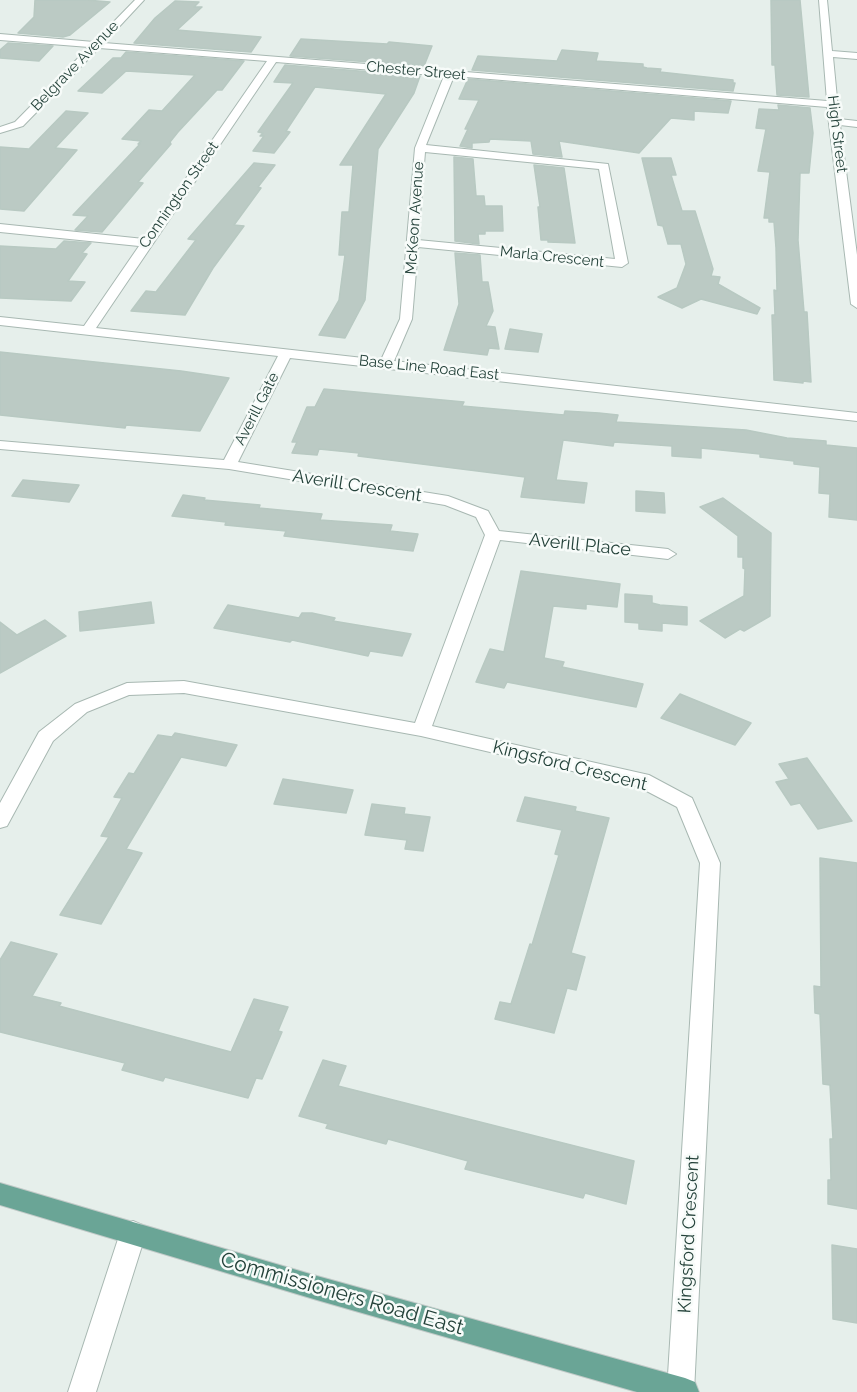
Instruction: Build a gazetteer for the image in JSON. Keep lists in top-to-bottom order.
{
  "streets": {
    "main road": ["Commissioners Road East"],
    "street": [
      "Belgrave Avenue",
      "Chester Street",
      "High Street",
      "Connington Street",
      "McKeon Avenue",
      "Marla Crescent",
      "Base Line Road East",
      "Averill Gate",
      "Averill Crescent",
      "Averill Place",
      "Kingsford Crescent"
    ]
  },
  "crossings": [
    ["Belgrave Avenue", "Chester Street"],
    ["Chester Street", "High Street"],
    ["Chester Street", "Connington Street"],
    ["Chester Street", "McKeon Avenue"],
    ["Connington Street", "Base Line Road East"],
    ["McKeon Avenue", "Marla Crescent"],
    ["McKeon Avenue", "Base Line Road East"],
    ["Base Line Road East", "Averill Gate"],
    ["Averill Gate", "Averill Crescent"],
    ["Averill Crescent", "Averill Place"],
    ["Kingsford Crescent", "Commissioners Road East"]
  ]
}
